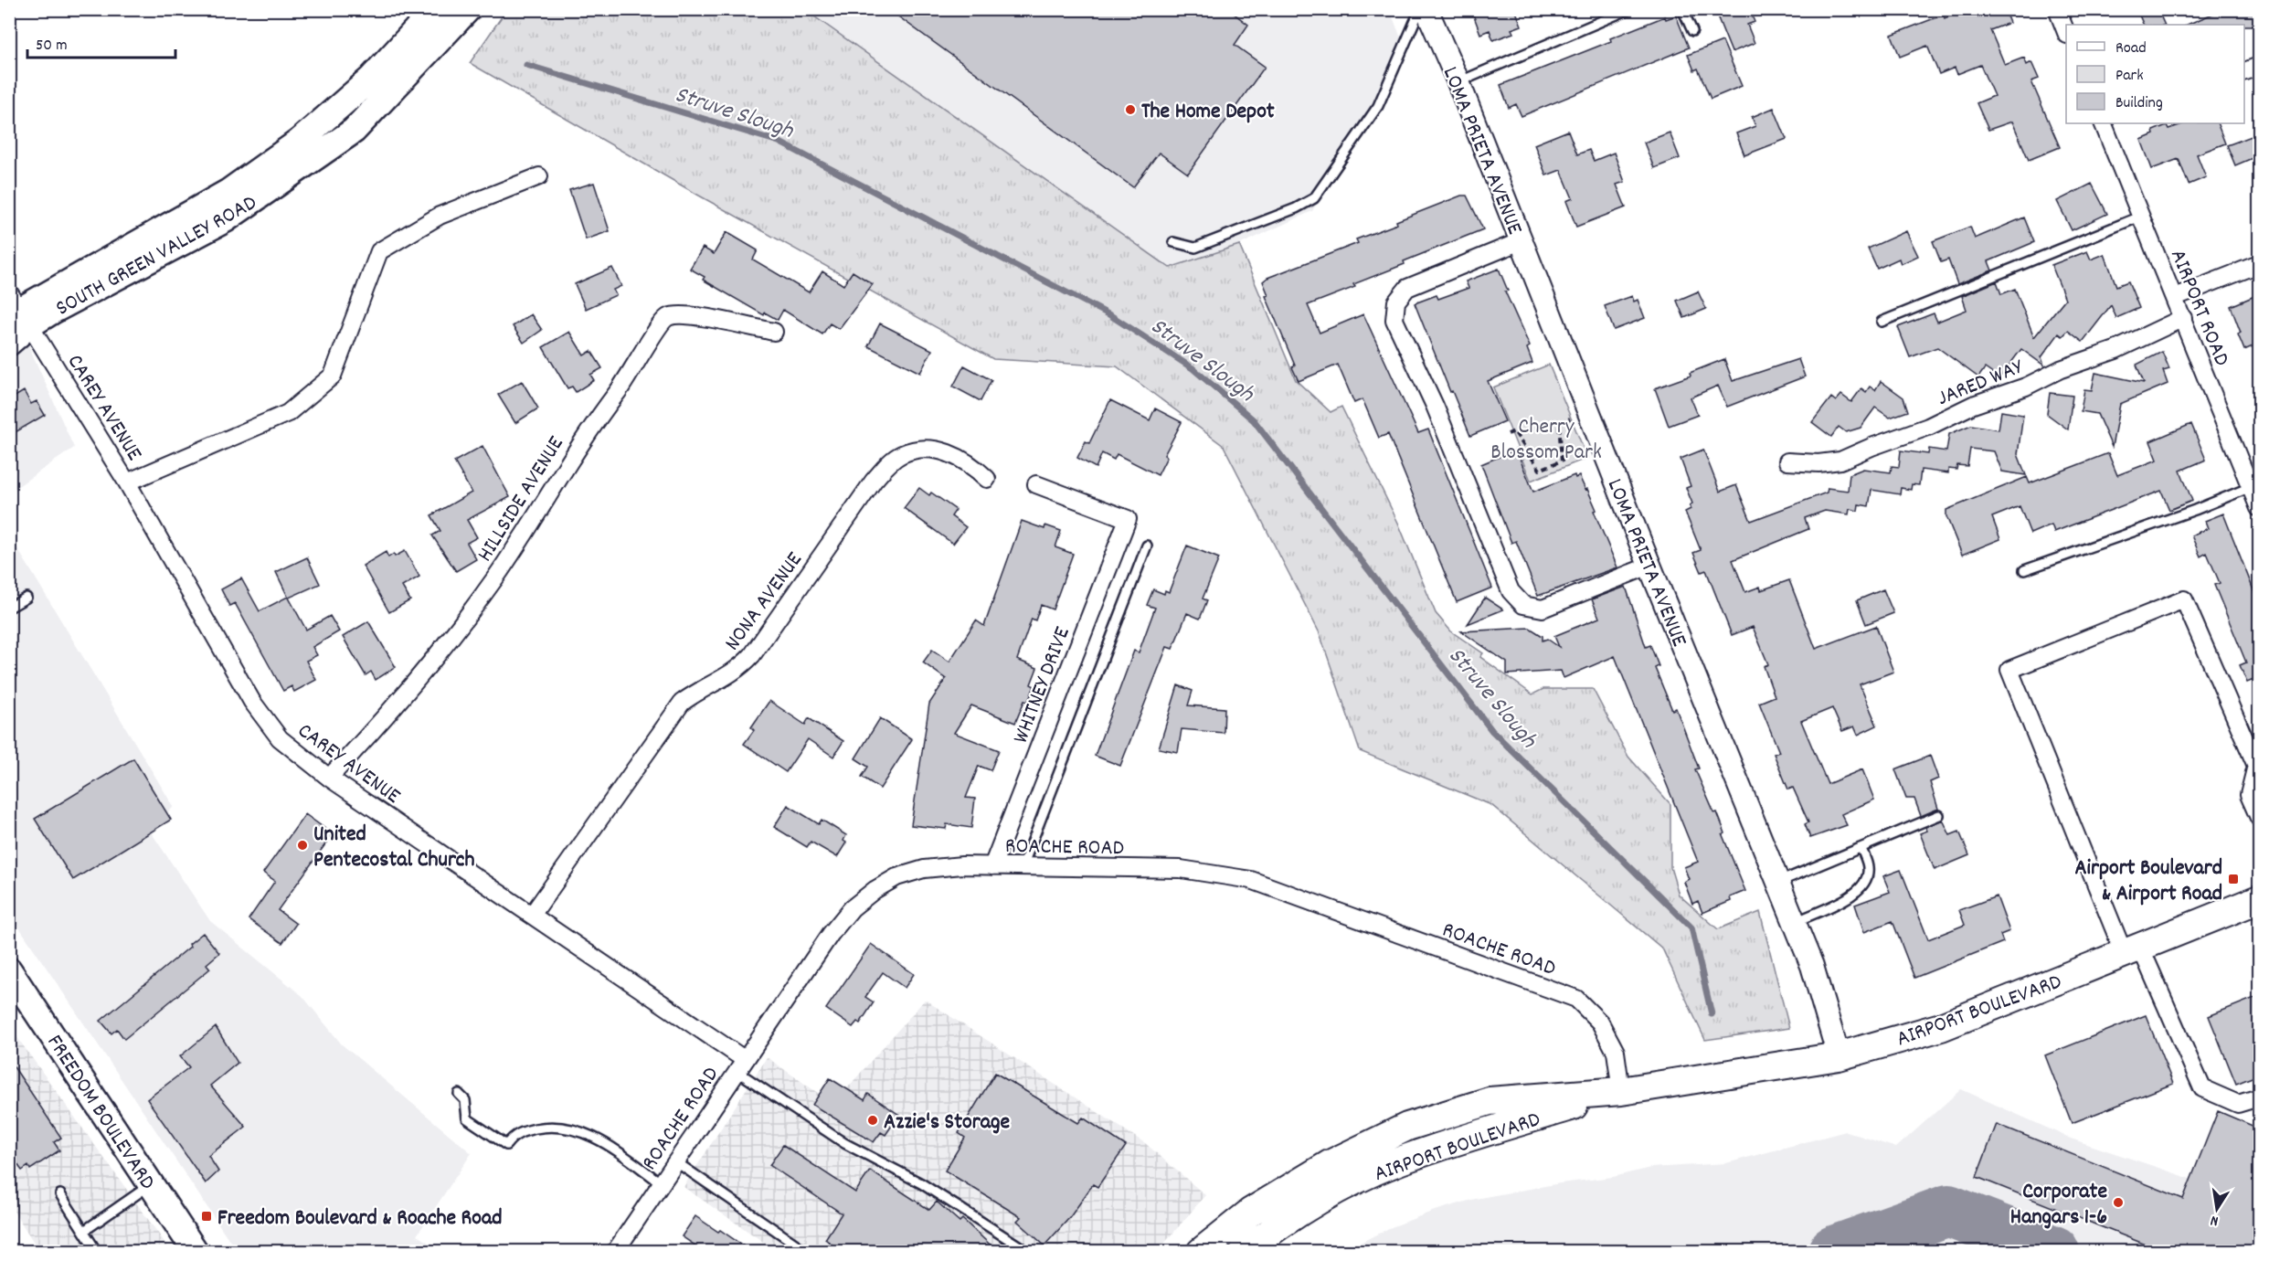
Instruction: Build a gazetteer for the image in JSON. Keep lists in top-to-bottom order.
{
  "streets": {
    "main road": ["SOUTH GREEN VALLEY ROAD", "AIRPORT BOULEVARD", "FREEDOM BOULEVARD"],
    "street": [
      "LOMA PRIETA AVENUE",
      "AIRPORT ROAD",
      "JARED WAY",
      "CAREY AVENUE",
      "HILLSIDE AVENUE",
      "NONA AVENUE",
      "WHITNEY DRIVE",
      "ROACHE ROAD"
    ]
  },
  "crossings": [
    ["LOMA PRIETA AVENUE", "AIRPORT BOULEVARD"],
    ["SOUTH GREEN VALLEY ROAD", "CAREY AVENUE"],
    ["AIRPORT ROAD", "JARED WAY"],
    ["CAREY AVENUE", "HILLSIDE AVENUE"],
    ["CAREY AVENUE", "NONA AVENUE"],
    ["CAREY AVENUE", "ROACHE ROAD"],
    ["WHITNEY DRIVE", "ROACHE ROAD"],
    ["ROACHE ROAD", "AIRPORT BOULEVARD"]
  ],
  "water": ["Struve Slough"],
  "parks": ["Cherry Blossom Park"],
  "places": {
    "other": [
      "The Home Depot",
      "United Pentecostal Church",
      "Azzie's Storage",
      "Corporate Hangars 1-6"
    ],
    "transit": ["Airport Boulevard & Airport Road", "Freedom Boulevard & Roache Road"]
  },
  "legend": ["Road", "Park", "Building"],
  "scale_bar": "50 m",
  "north": "bottom"
}
